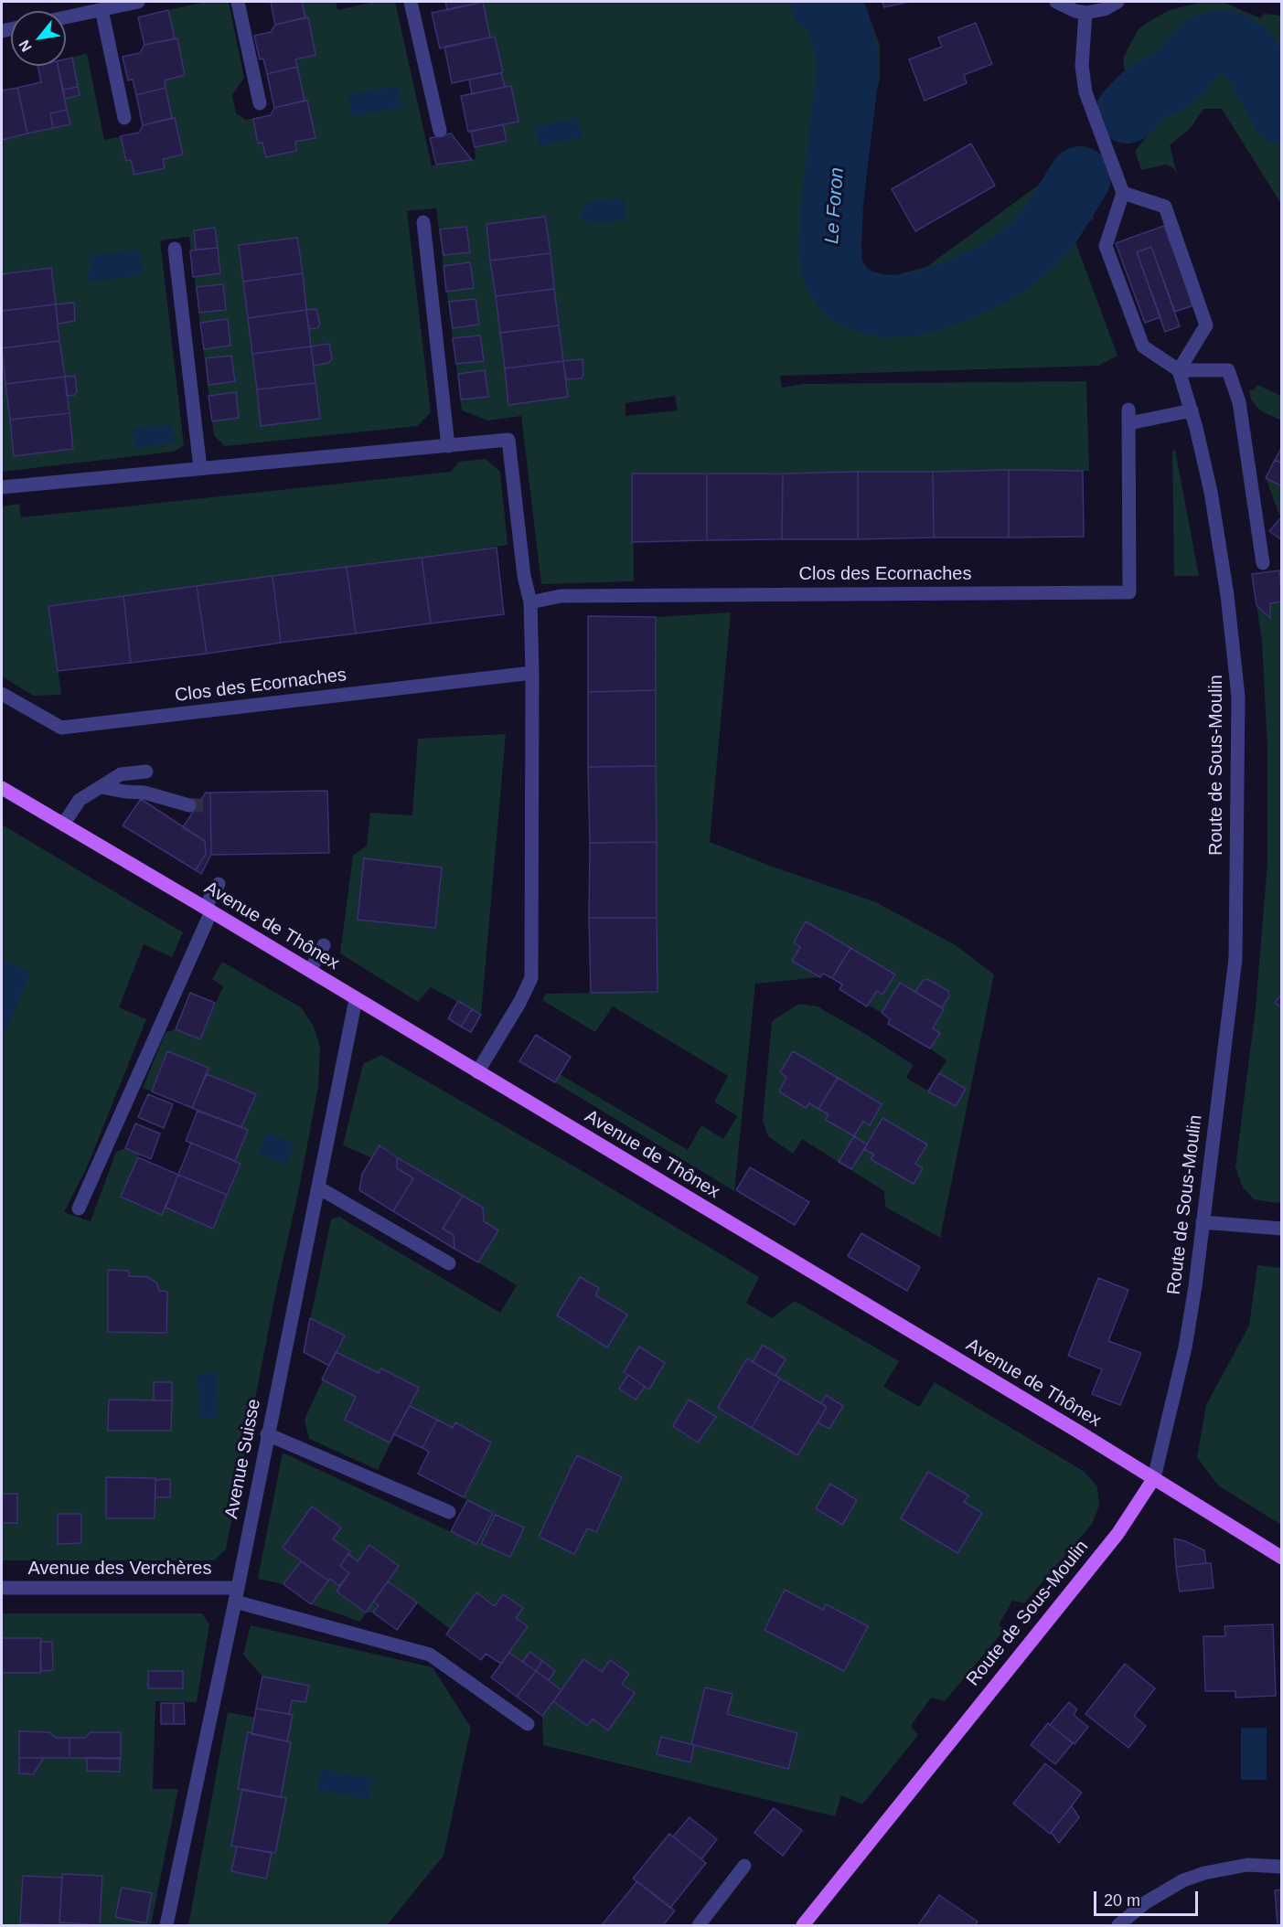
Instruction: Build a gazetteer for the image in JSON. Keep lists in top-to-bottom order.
{
  "streets": {
    "main road": ["Route de Sous-Moulin", "Avenue de Thônex"],
    "street": ["Clos des Ecornaches", "Avenue Suisse", "Avenue des Verchères"]
  },
  "crossings": [
    ["Clos des Ecornaches", "Route de Sous-Moulin"],
    ["Route de Sous-Moulin", "Avenue de Thônex"],
    ["Avenue de Thônex", "Avenue Suisse"],
    ["Avenue Suisse", "Avenue des Verchères"]
  ],
  "water": ["Le Foron"],
  "scale_bar": "20 m",
  "north": "bottom left"
}
